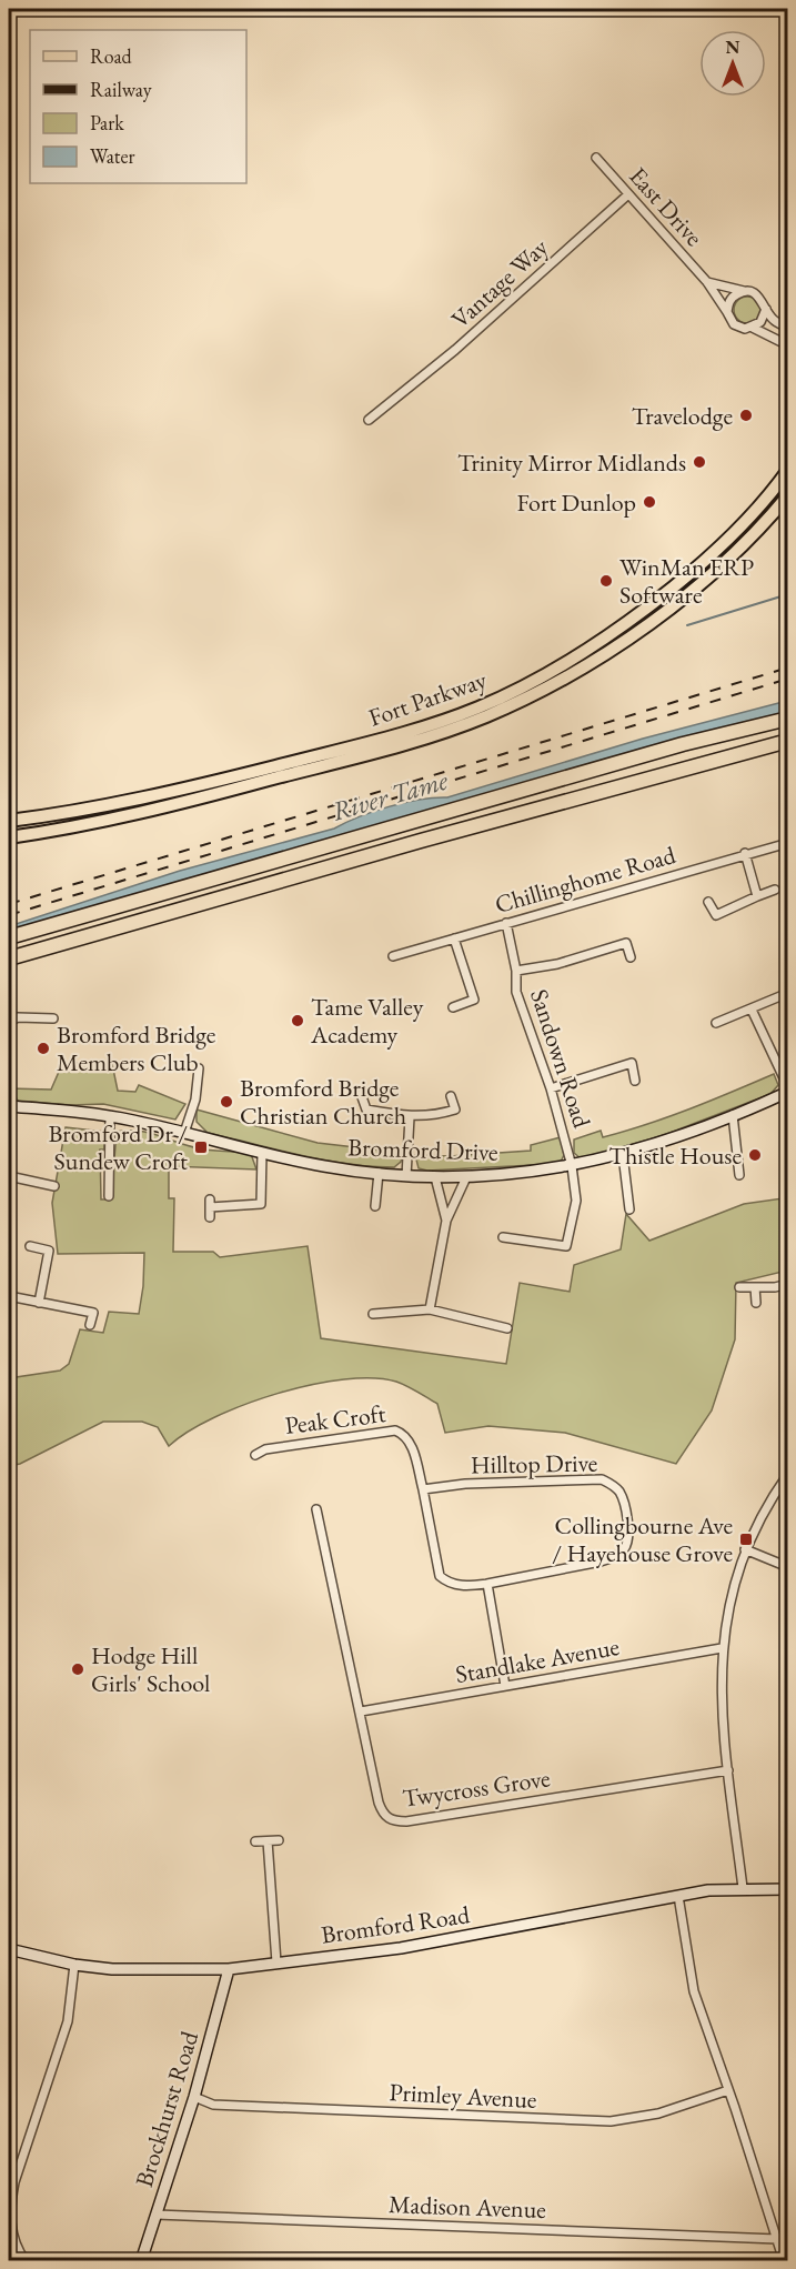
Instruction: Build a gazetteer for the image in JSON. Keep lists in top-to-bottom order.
{
  "streets": {
    "main road": ["Fort Parkway"],
    "street": [
      "East Drive",
      "Vantage Way",
      "Chillinghome Road",
      "Sandown Road",
      "Bromford Drive",
      "Peak Croft",
      "Hilltop Drive",
      "Standlake Avenue",
      "Twycross Grove",
      "Bromford Road",
      "Primley Avenue",
      "Brockhurst Road",
      "Madison Avenue"
    ]
  },
  "crossings": [
    ["East Drive", "Vantage Way"],
    ["Chillinghome Road", "Sandown Road"],
    ["Sandown Road", "Bromford Drive"],
    ["Peak Croft", "Hilltop Drive"],
    ["Standlake Avenue", "Twycross Grove"],
    ["Bromford Road", "Brockhurst Road"],
    ["Primley Avenue", "Brockhurst Road"],
    ["Brockhurst Road", "Madison Avenue"]
  ],
  "water": ["River Tame"],
  "places": {
    "other": [
      "Travelodge",
      "Trinity Mirror Midlands",
      "Fort Dunlop",
      "WinMan ERP Software",
      "Tame Valley Academy",
      "Bromford Bridge Members Club",
      "Bromford Bridge Christian Church",
      "Thistle House",
      "Hodge Hill Girls' School"
    ],
    "transit": ["Bromford Dr / Sundew Croft", "Collingbourne Ave / Hayehouse Grove"]
  },
  "legend": [
    "Road",
    "Railway",
    "Park",
    "Water"
  ],
  "north": "top"
}
